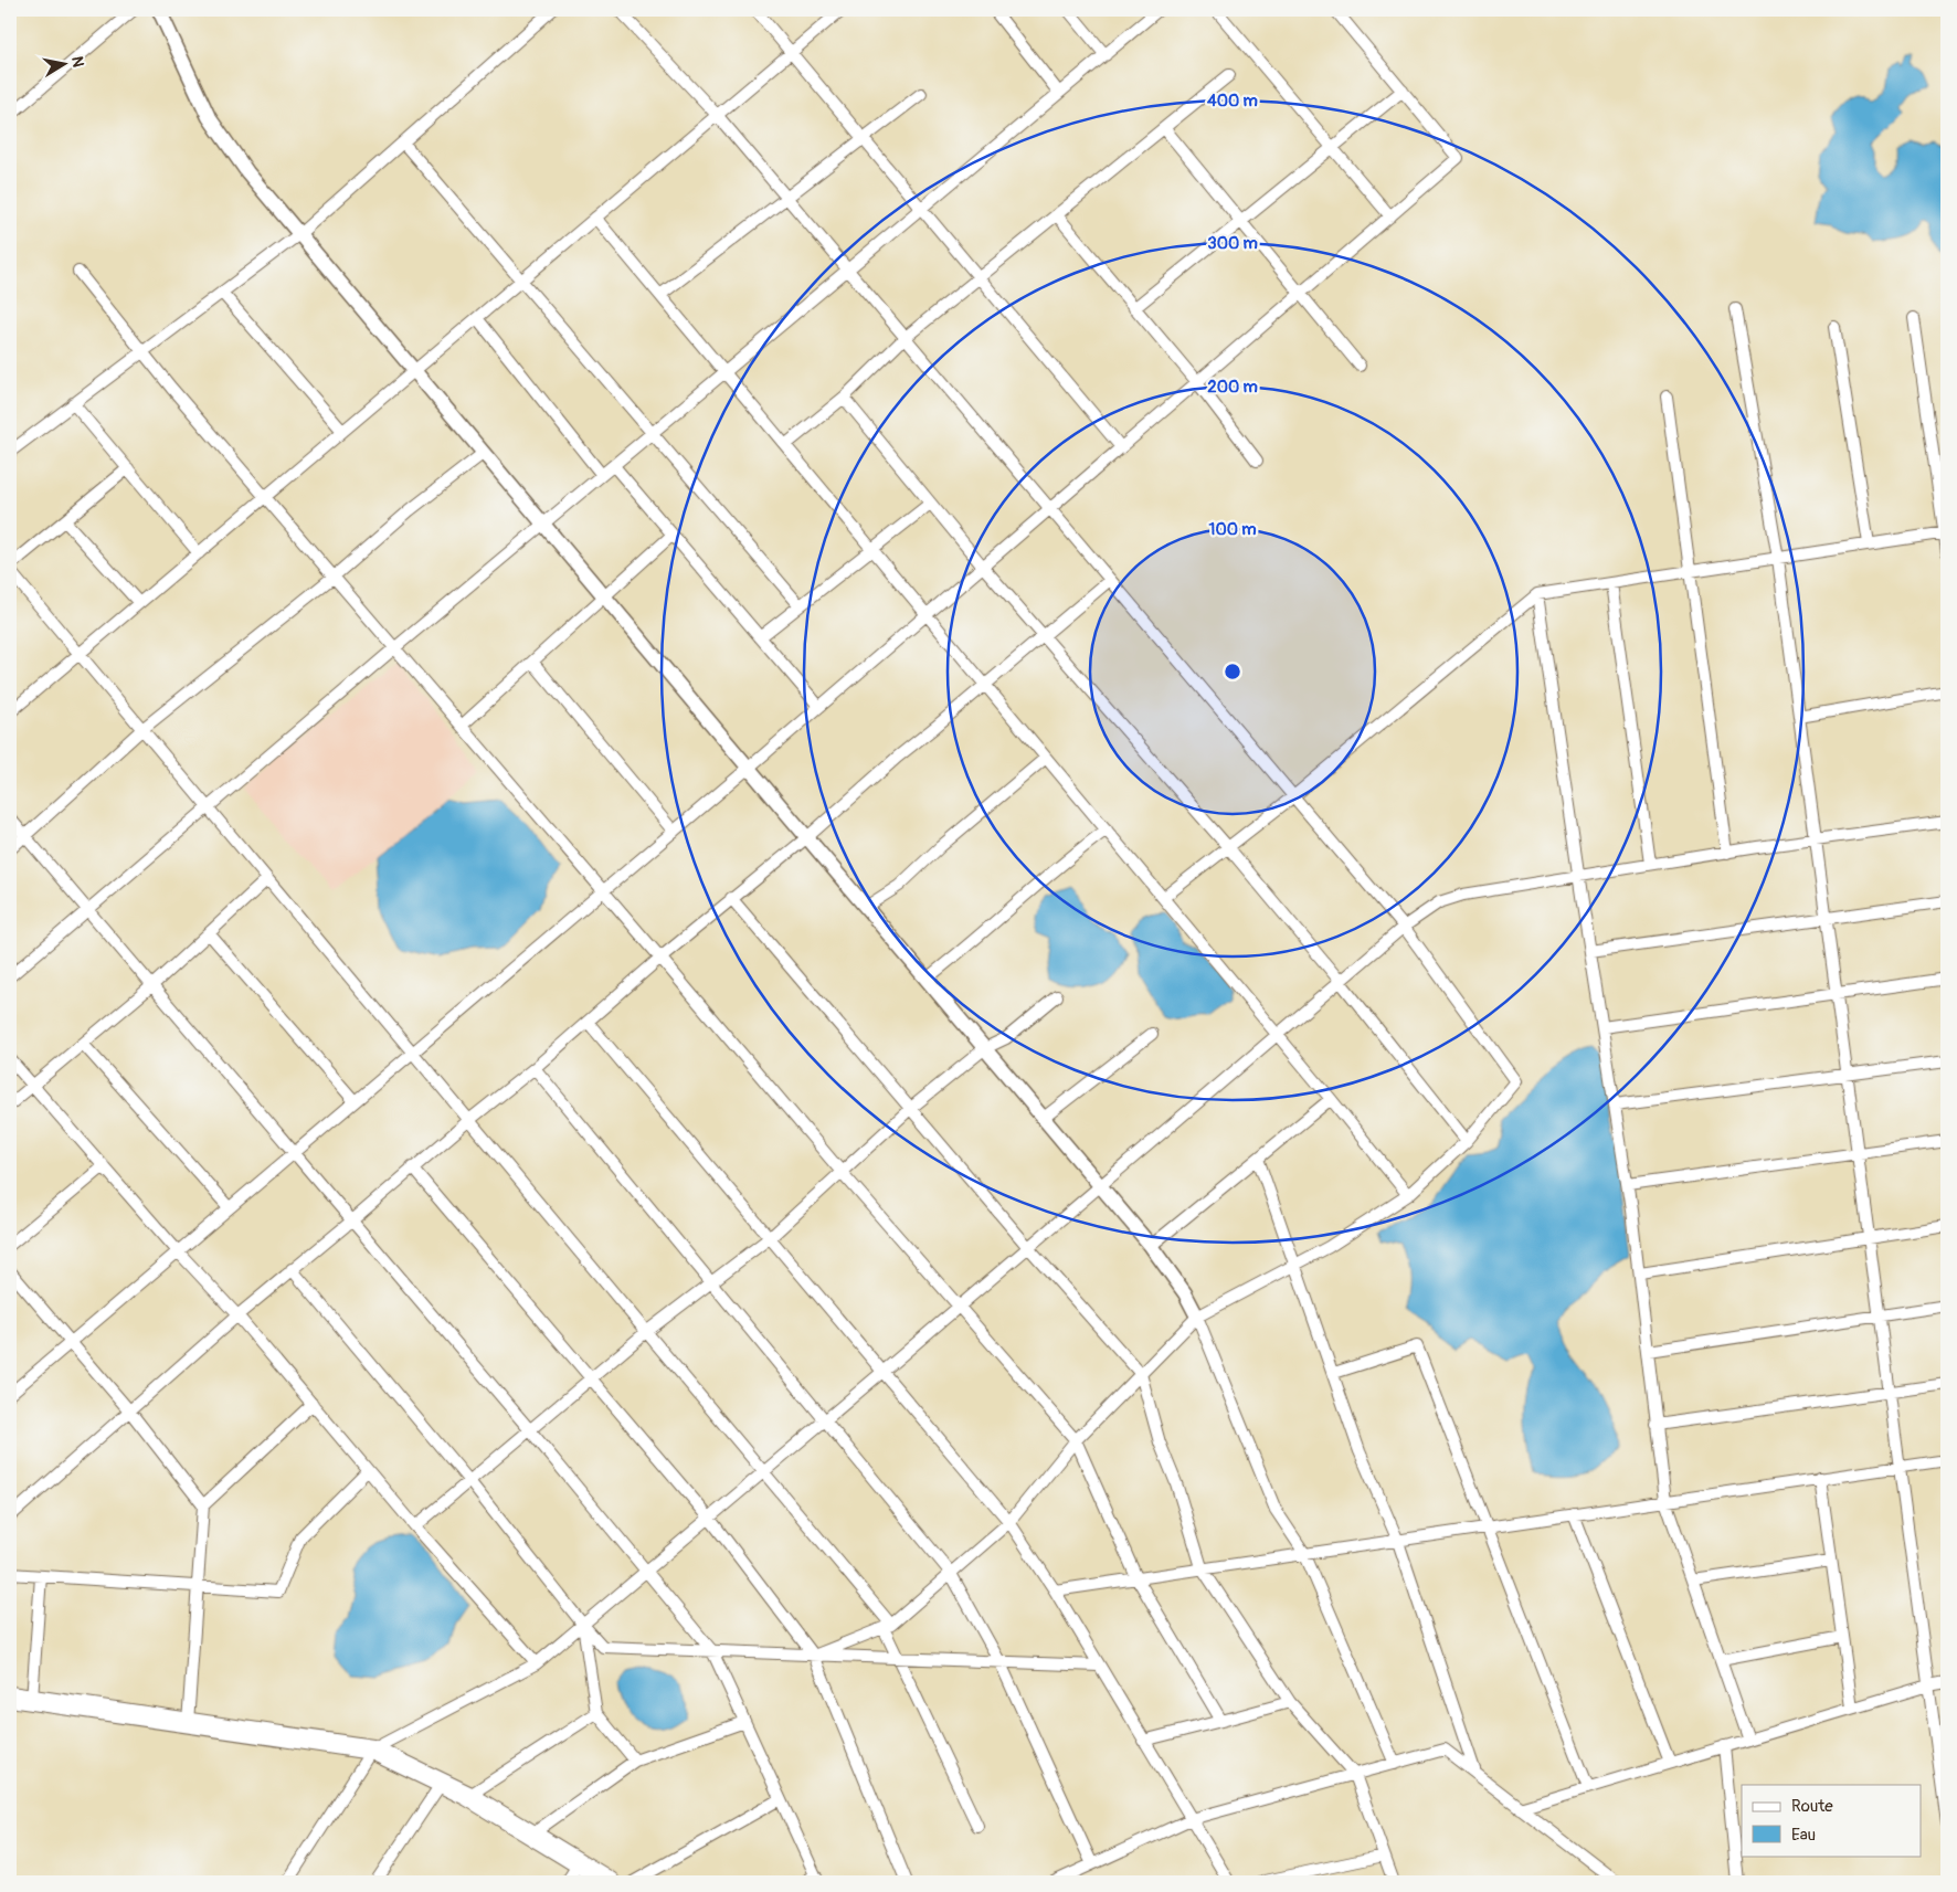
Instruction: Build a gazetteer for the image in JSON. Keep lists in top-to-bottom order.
{
  "legend": ["Route", "Eau"],
  "north": "right",
  "rings": [
    "400 m",
    "300 m",
    "200 m",
    "100 m"
  ]
}
